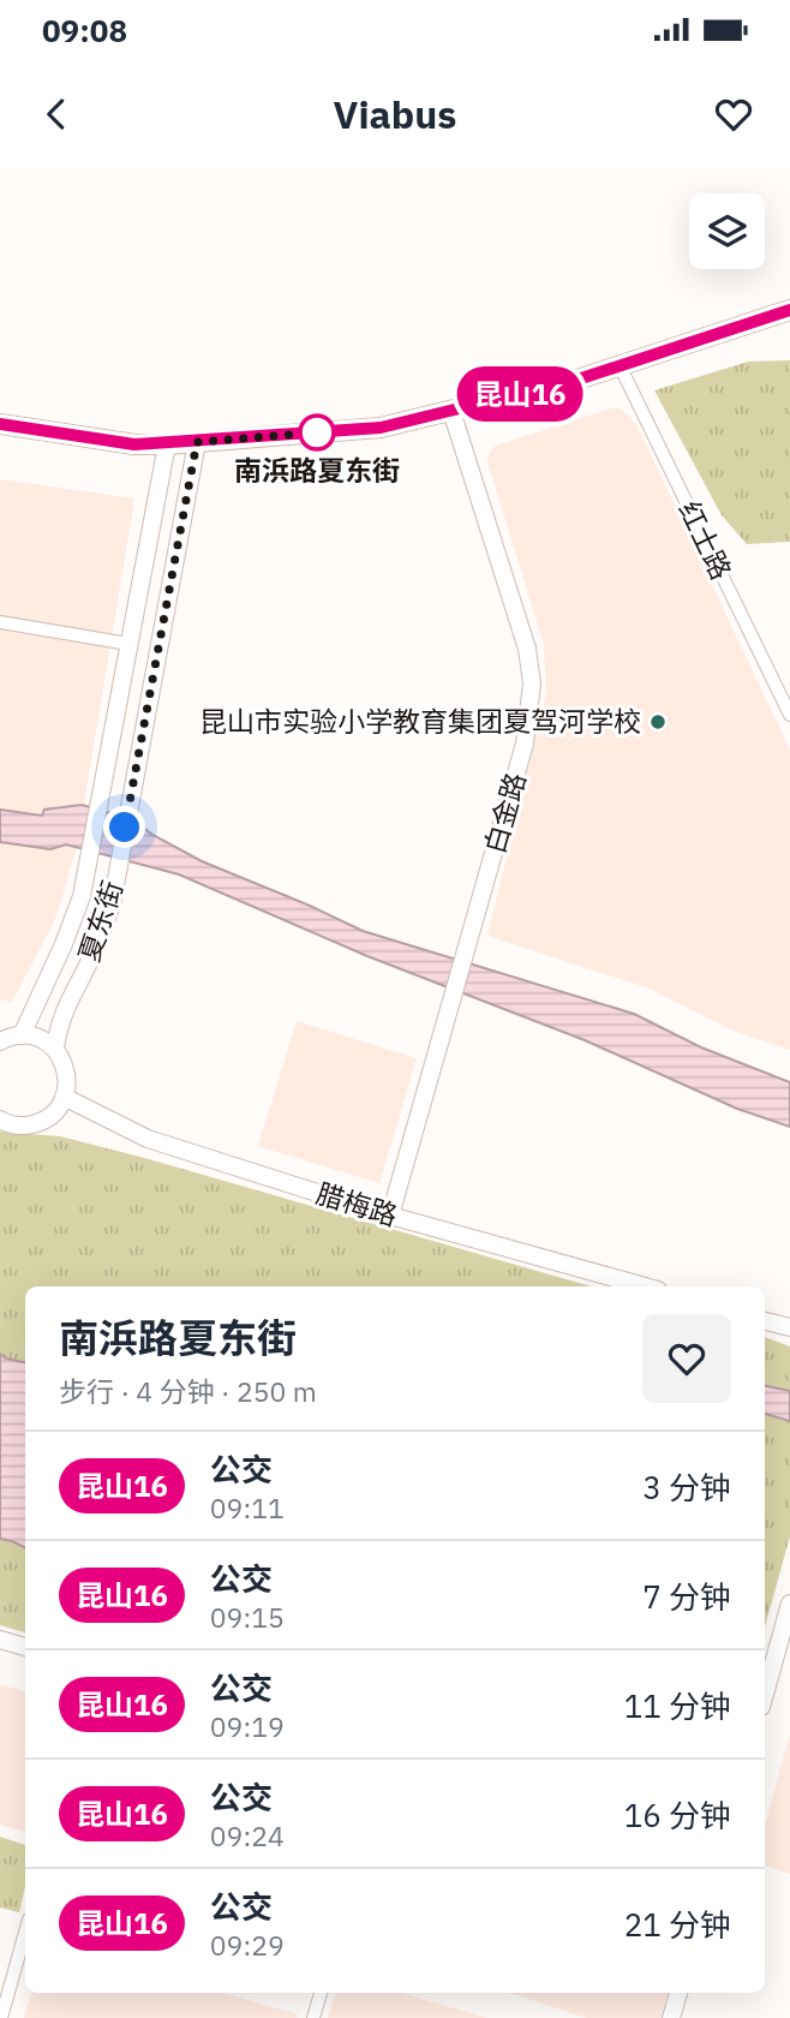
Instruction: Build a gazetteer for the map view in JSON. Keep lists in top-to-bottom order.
{
  "streets": {
    "street": [
      "红士路",
      "白金路",
      "夏东街",
      "腊梅路"
    ]
  },
  "crossings": [
    ["白金路", "腊梅路"]
  ],
  "places": ["南浜路夏东街", "昆山市实验小学教育集团夏驾河学校"],
  "lines": ["bus line 昆山16"],
  "page": {
    "status": "09:08",
    "header": "Viabus",
    "on_map": "昆山16",
    "heading": ["南浜路夏东街", "步行 · 4 分钟 · 250 m"],
    "list": [
      {
        "mark": "昆山16",
        "name": "公交",
        "note": "09:11",
        "value": "3 分钟"
      },
      {
        "mark": "昆山16",
        "name": "公交",
        "note": "09:15",
        "value": "7 分钟"
      },
      {
        "mark": "昆山16",
        "name": "公交",
        "note": "09:19",
        "value": "11 分钟"
      },
      {
        "mark": "昆山16",
        "name": "公交",
        "note": "09:24",
        "value": "16 分钟"
      },
      {
        "mark": "昆山16",
        "name": "公交",
        "note": "09:29",
        "value": "21 分钟"
      }
    ]
  }
}
